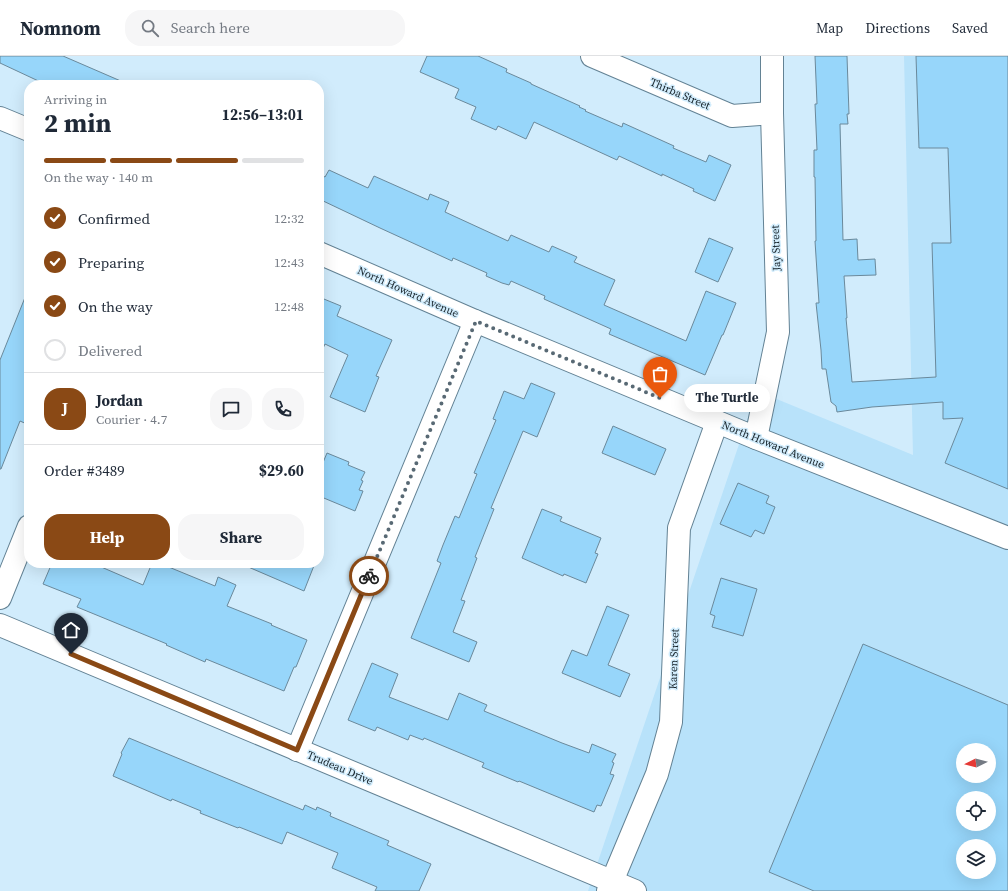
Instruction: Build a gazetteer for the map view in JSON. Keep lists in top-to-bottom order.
{
  "streets": {
    "street": [
      "Thirba Street",
      "Jay Street",
      "North Howard Avenue",
      "Karen Street",
      "Trudeau Drive"
    ]
  },
  "crossings": [
    ["Thirba Street", "Jay Street"],
    ["Jay Street", "North Howard Avenue"],
    ["North Howard Avenue", "Karen Street"],
    ["Karen Street", "Trudeau Drive"]
  ],
  "places": ["The Turtle"],
  "north": "left",
  "page": {
    "header": "Nomnom",
    "search": "Search here",
    "nav": ["Map", "Directions", "Saved"],
    "heading": ["2 min", "Arriving in", "12:56–13:01"],
    "panel": [
      "Jordan",
      "Courier · 4.7",
      "Order #3489",
      "$29.60"
    ],
    "bar": "On the way · 140 m",
    "list": [
      ["Confirmed", "12:32"],
      ["Preparing", "12:43"],
      ["On the way", "12:48"],
      "Delivered"
    ],
    "bubble": "The Turtle",
    "round": "J",
    "buttons": ["Help", "Share"]
  }
}
